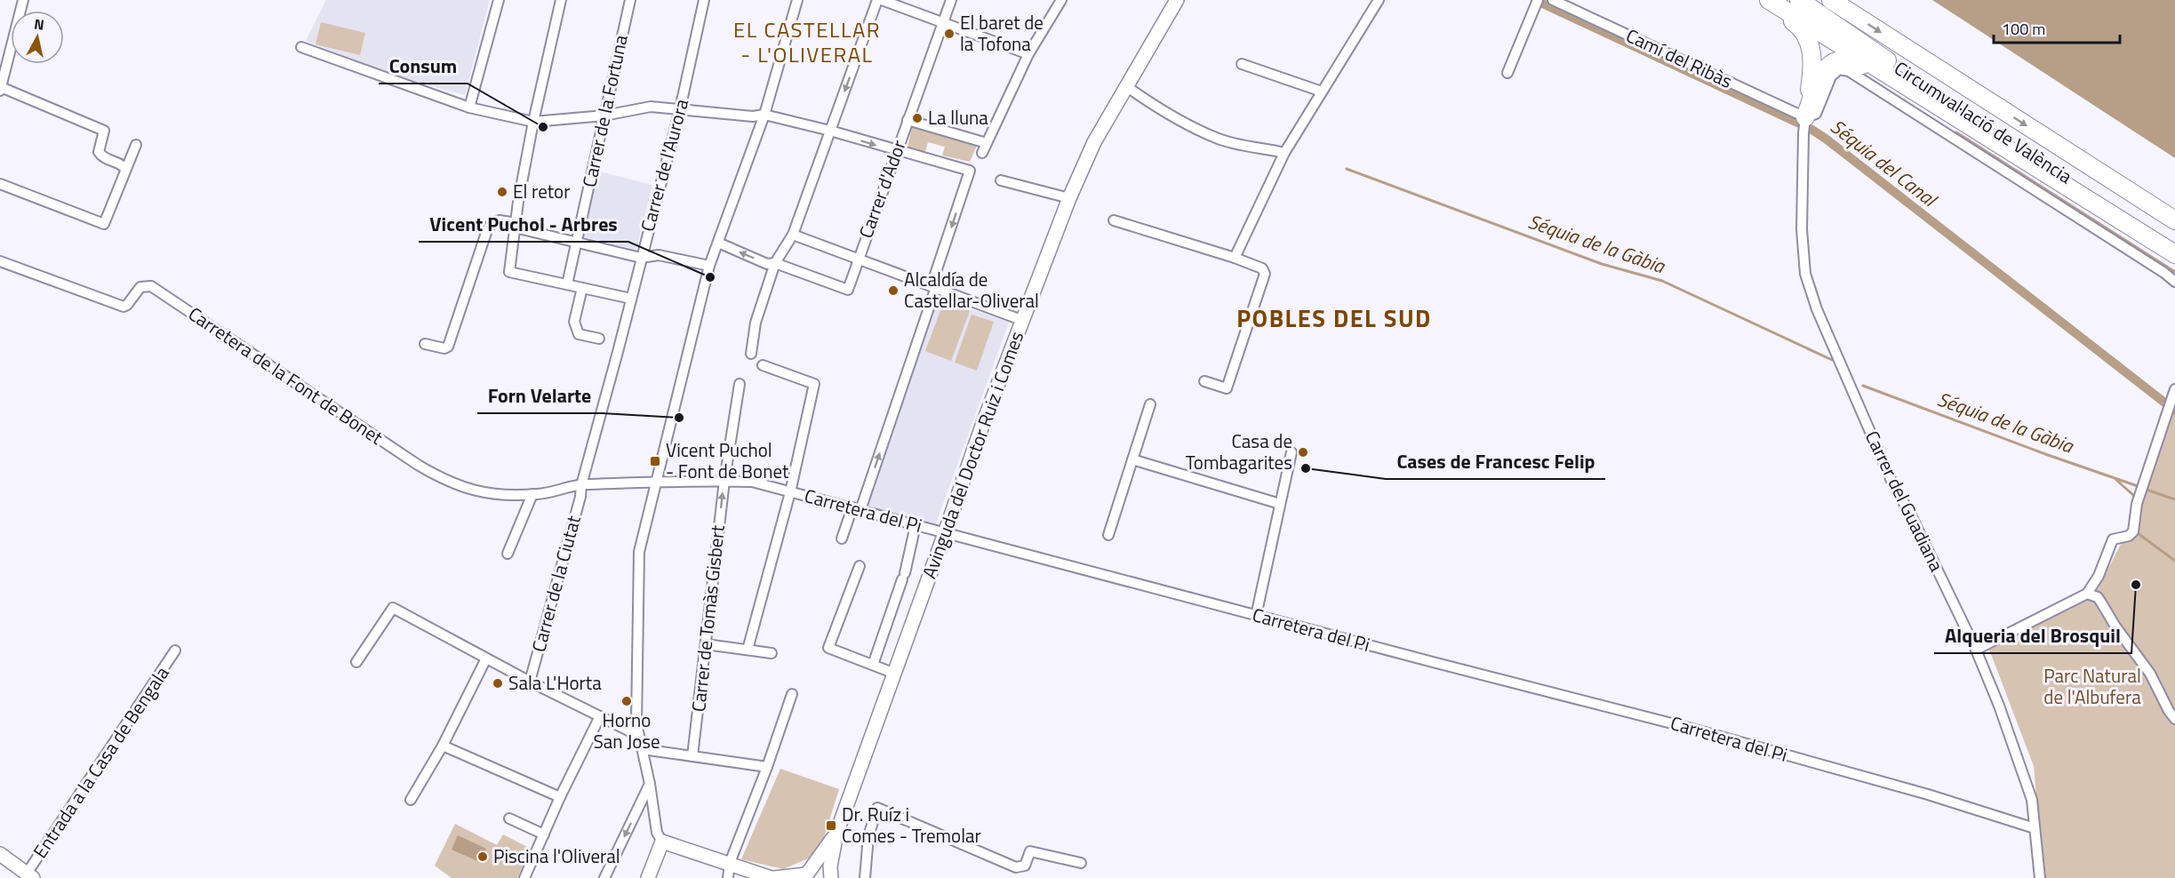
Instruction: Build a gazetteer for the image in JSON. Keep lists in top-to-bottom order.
{
  "streets": {
    "highway": ["Circumval·lació de València"],
    "street": [
      "Camí del Ribàs",
      "Carrer de la Fortuna",
      "Carrer de l'Aurora",
      "Carrer d'Ador",
      "Carretera de la Font de Bonet",
      "Avinguda del Doctor Ruiz i Comes",
      "Carrer del Guadiana",
      "Carretera del Pi",
      "Carrer de la Ciutat",
      "Carrer de Tomàs Gisbert",
      "Entrada a la Casa de Bengala"
    ]
  },
  "crossings": [
    ["Camí del Ribàs", "Carrer del Guadiana"],
    ["Carrer de l'Aurora", "Carretera de la Font de Bonet"],
    ["Carrer de l'Aurora", "Carretera del Pi"],
    ["Carrer de l'Aurora", "Carrer de la Ciutat"],
    ["Carretera de la Font de Bonet", "Carretera del Pi"],
    ["Carretera de la Font de Bonet", "Carrer de la Ciutat"],
    ["Avinguda del Doctor Ruiz i Comes", "Carretera del Pi"],
    ["Carrer del Guadiana", "Carretera del Pi"],
    ["Carretera del Pi", "Carrer de la Ciutat"],
    ["Carretera del Pi", "Carrer de Tomàs Gisbert"]
  ],
  "districts": ["EL CASTELLAR - L'OLIVERAL", "POBLES DEL SUD"],
  "water": ["Séquia del Canal", "Séquia de la Gàbia"],
  "parks": ["Parc Natural de l'Albufera"],
  "places": {
    "other": [
      "El baret de la Tofona",
      "La lluna",
      "Consum",
      "El retor",
      "Vicent Puchol - Arbres",
      "Alcaldía de Castellar-Oliveral",
      "Forn Velarte",
      "Casa de Tombagarites",
      "Cases de Francesc Felip",
      "Alqueria del Brosquil",
      "Sala L'Horta",
      "Horno San Jose",
      "Piscina l'Oliveral"
    ],
    "transit": ["Vicent Puchol - Font de Bonet", "Dr. Ruíz i Comes - Tremolar"]
  },
  "scale_bar": "100 m",
  "north": "top"
}
